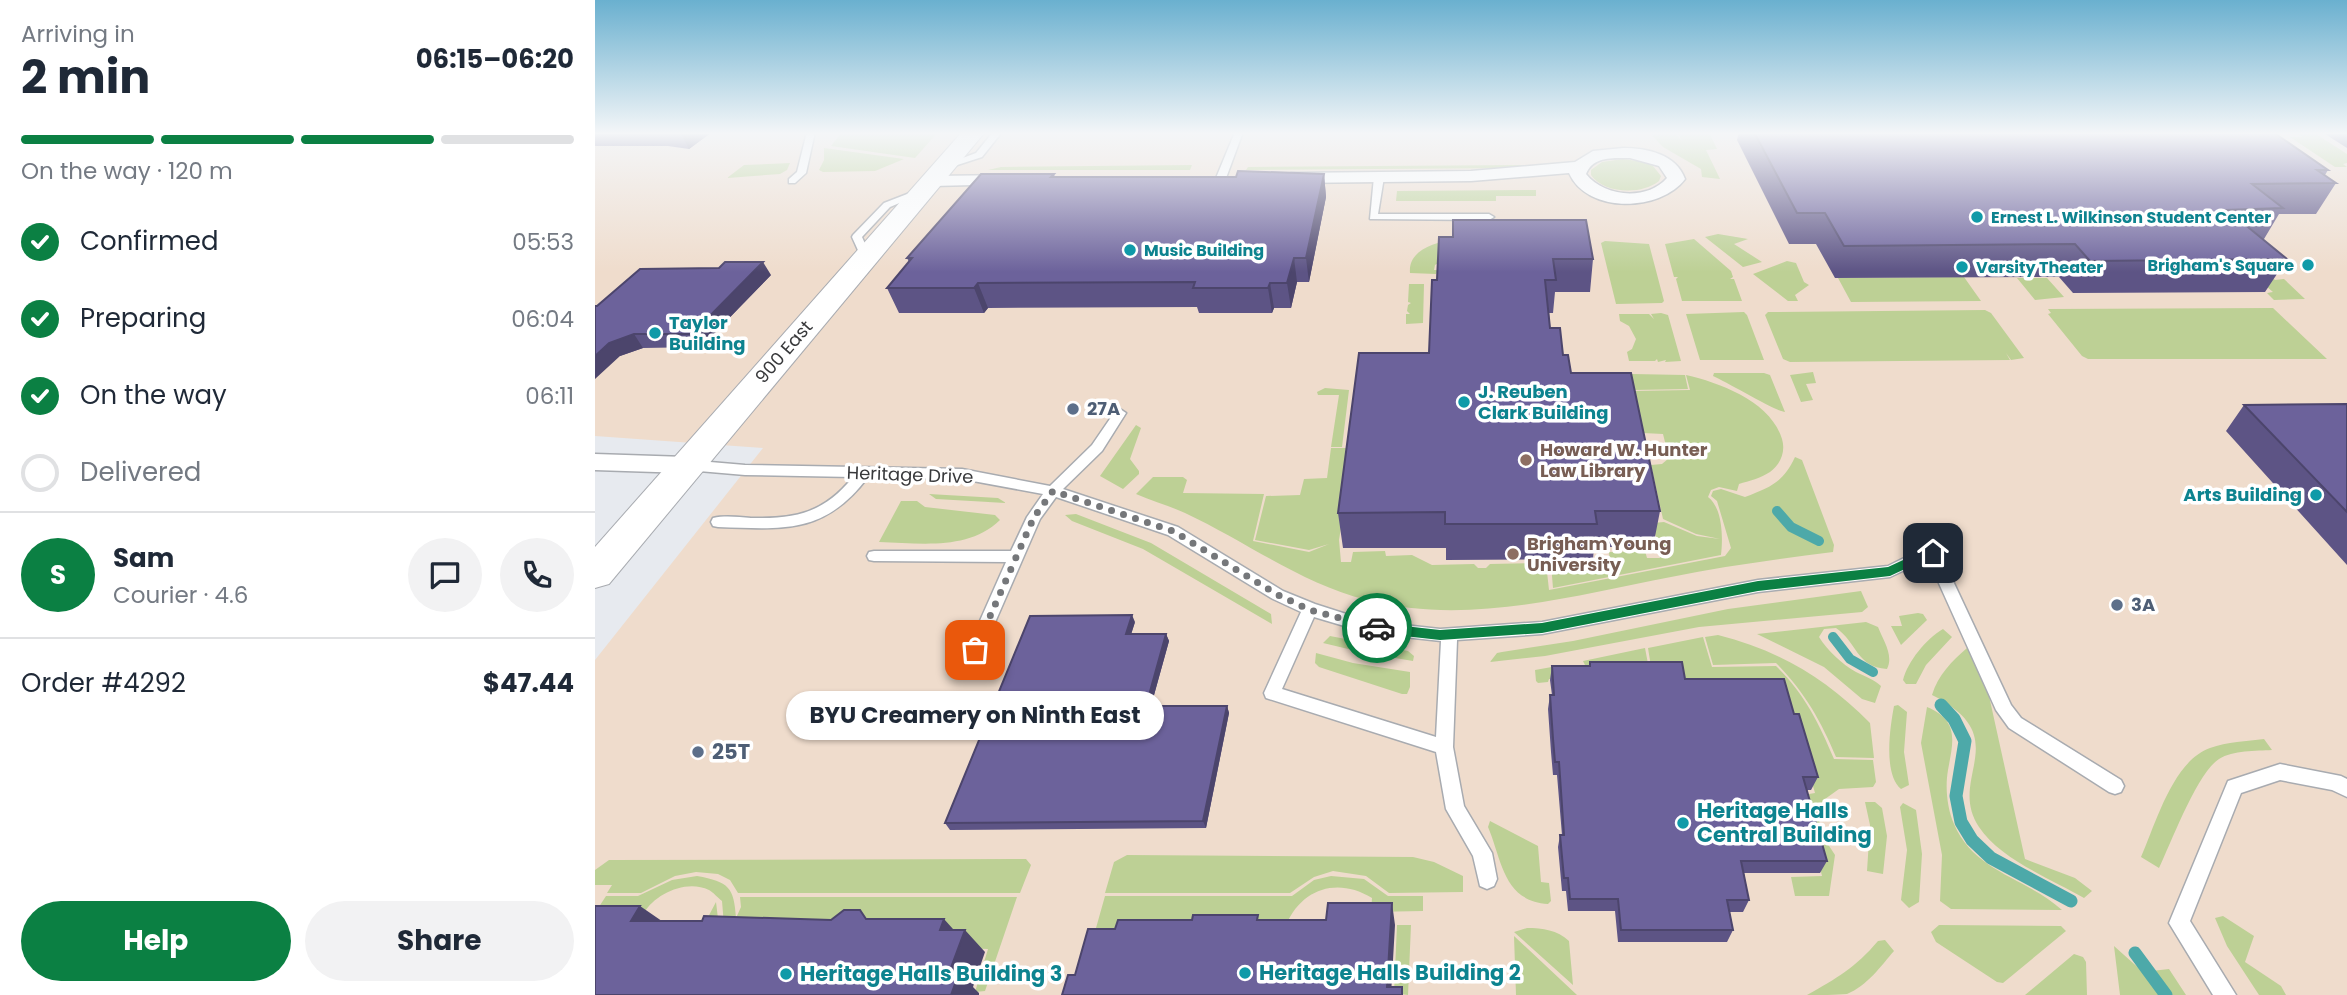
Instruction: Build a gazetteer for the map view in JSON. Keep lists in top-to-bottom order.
{
  "streets": {
    "main road": ["900 East"],
    "lane": ["Heritage Drive"]
  },
  "crossings": [
    ["900 East", "Heritage Drive"]
  ],
  "places": [
    "Ernest L. Wilkinson Student Center",
    "Music Building",
    "Brigham's Square",
    "Varsity Theater",
    "Taylor Building",
    "J. Reuben Clark Building",
    "27A",
    "Howard W. Hunter Law Library",
    "Arts Building",
    "Brigham Young University",
    "3A",
    "BYU Creamery on Ninth East",
    "25T",
    "Heritage Halls Central Building",
    "Heritage Halls Building 2",
    "Heritage Halls Building 3"
  ],
  "page": {
    "heading": ["2 min", "Arriving in", "06:15–06:20"],
    "panel": [
      "Sam",
      "Courier · 4.6",
      "Order #4292",
      "$47.44"
    ],
    "bar": "On the way · 120 m",
    "list": [
      ["Confirmed", "05:53"],
      ["Preparing", "06:04"],
      ["On the way", "06:11"],
      "Delivered"
    ],
    "round": "S",
    "bubble": "BYU Creamery on Ninth East",
    "buttons": ["Help", "Share"]
  }
}
